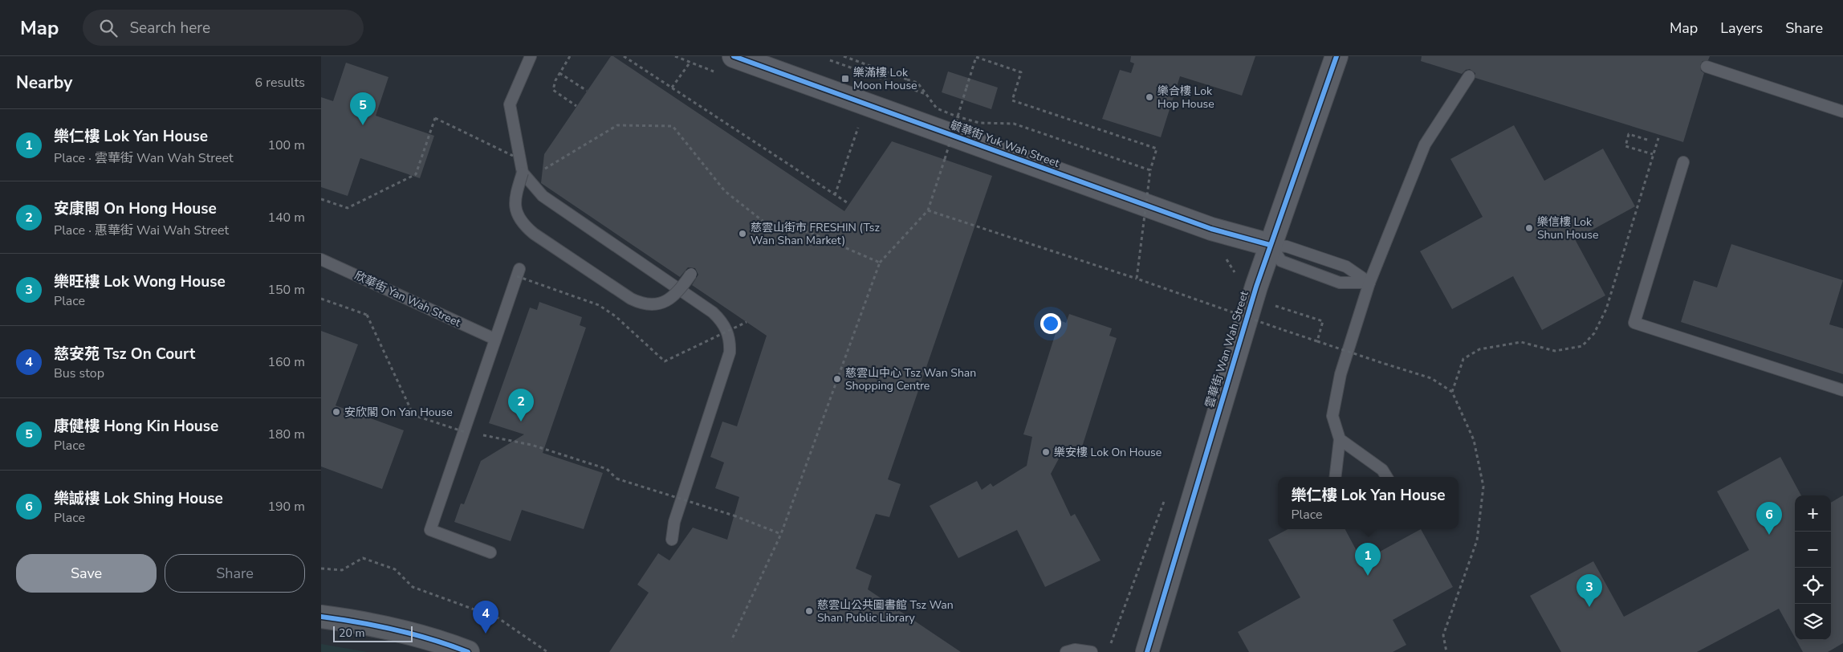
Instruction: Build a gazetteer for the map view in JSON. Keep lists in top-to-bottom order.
{
  "streets": {
    "street": ["毓華街 Yuk Wah Street", "雲華街 Wan Wah Street"],
    "lane": ["欣華街 Yan Wah Street"]
  },
  "crossings": [
    ["毓華街 Yuk Wah Street", "雲華街 Wan Wah Street"]
  ],
  "places": {
    "transit": ["樂滿樓 Lok Moon House"],
    "other": [
      "樂合樓 Lok Hop House",
      "樂信樓 Lok Shun House",
      "慈雲山街市 FRESHIN (Tsz Wan Shan Market)",
      "慈雲山中心 Tsz Wan Shan Shopping Centre",
      "安欣閣 On Yan House",
      "樂安樓 Lok On House",
      "慈雲山公共圖書館 Tsz Wan Shan Public Library"
    ]
  },
  "scale_bar": "20 m",
  "page": {
    "header": "Map",
    "search": "Search here",
    "nav": ["Map", "Layers", "Share"],
    "heading": ["Nearby", "6 results"],
    "pins": [
      "5",
      "2",
      "6",
      "1",
      "3",
      "4"
    ],
    "list": [
      {
        "mark": "1",
        "name": "樂仁樓 Lok Yan House",
        "note": "Place · 雲華街 Wan Wah Street",
        "value": "100 m"
      },
      {
        "mark": "2",
        "name": "安康閣 On Hong House",
        "note": "Place · 惠華街 Wai Wah Street",
        "value": "140 m"
      },
      {
        "mark": "3",
        "name": "樂旺樓 Lok Wong House",
        "note": "Place",
        "value": "150 m"
      },
      {
        "mark": "4",
        "name": "慈安苑 Tsz On Court",
        "note": "Bus stop",
        "value": "160 m"
      },
      {
        "mark": "5",
        "name": "康健樓 Hong Kin House",
        "note": "Place",
        "value": "180 m"
      },
      {
        "mark": "6",
        "name": "樂誠樓 Lok Shing House",
        "note": "Place",
        "value": "190 m"
      }
    ],
    "popup": ["樂仁樓 Lok Yan House", "Place"],
    "map_buttons": ["+", "−"],
    "buttons": ["Save", "Share"],
    "scale": "20 m"
  }
}
